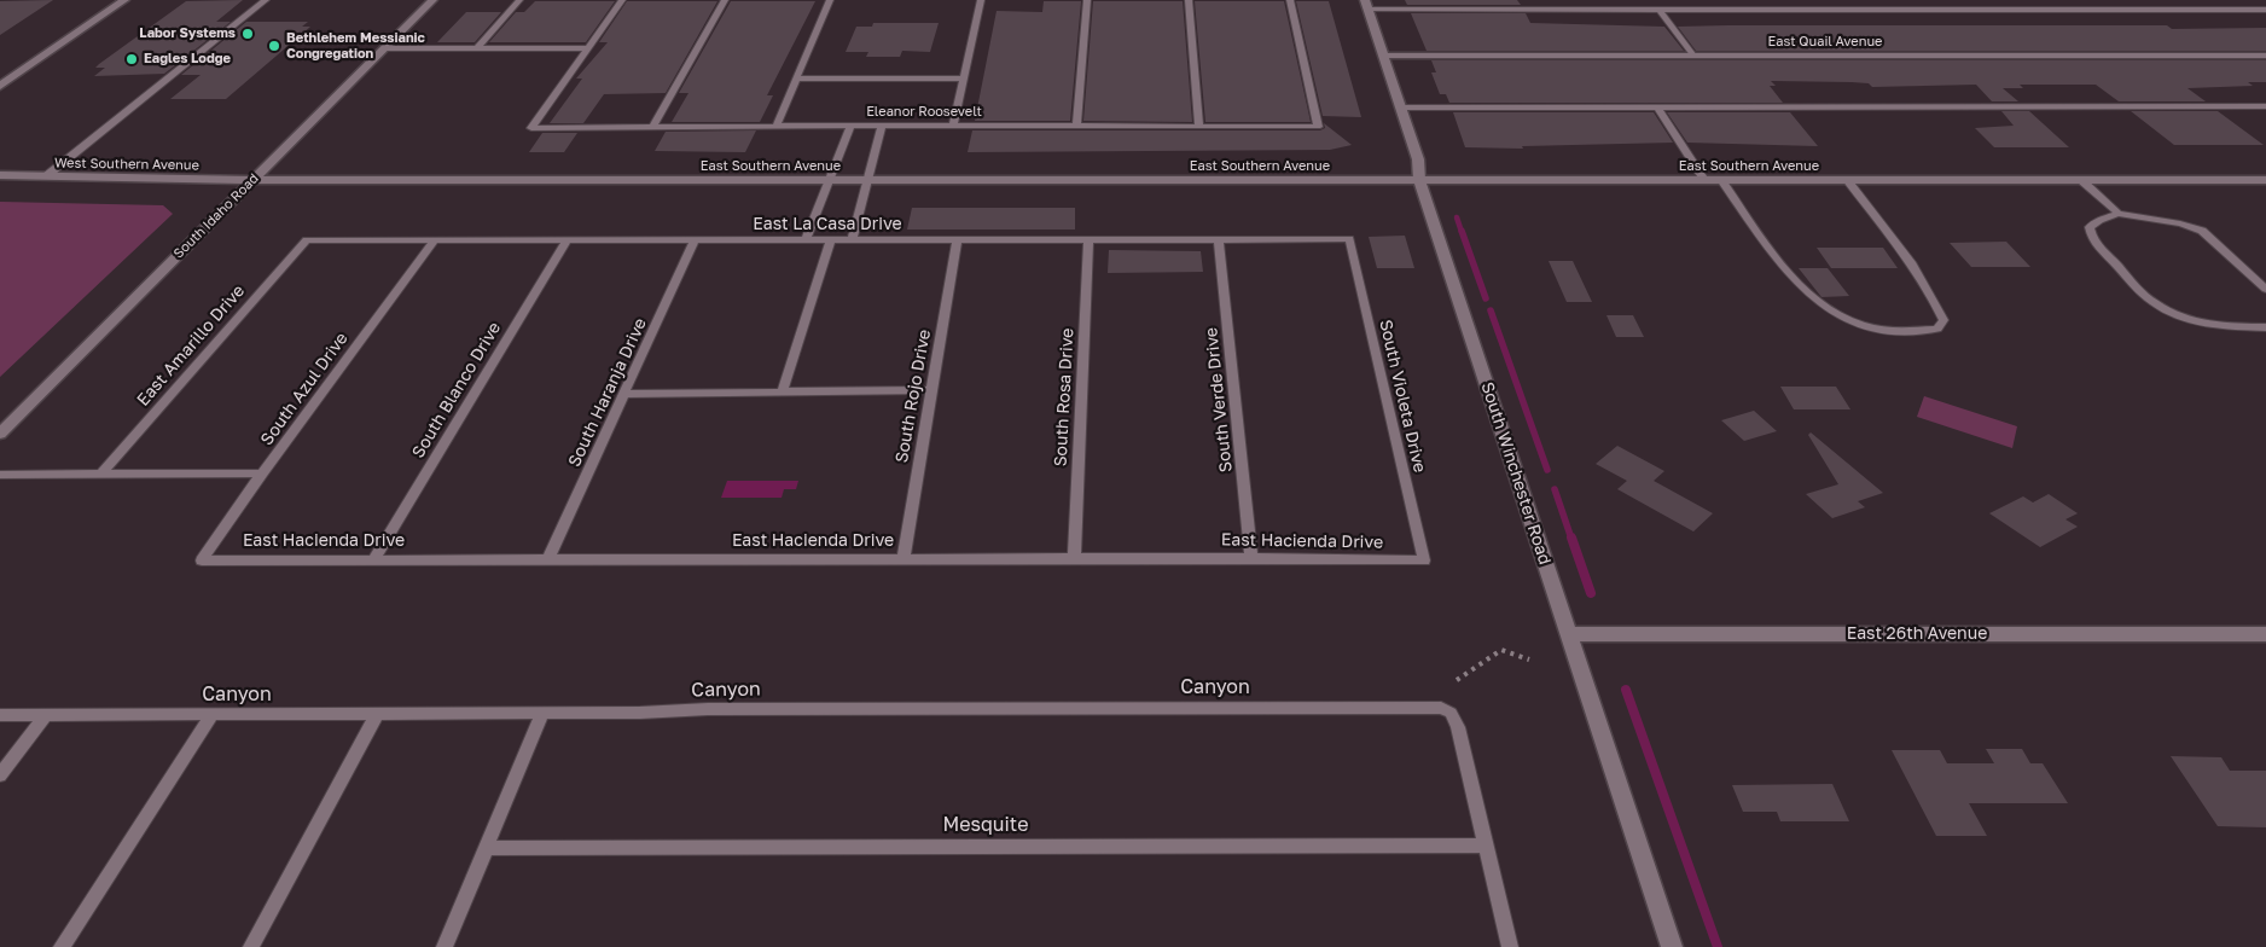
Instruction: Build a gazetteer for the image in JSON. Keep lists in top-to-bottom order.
{
  "streets": {
    "main road": [
      "East Quail Avenue",
      "West Southern Avenue",
      "East Southern Avenue",
      "South Idaho Road",
      "South Winchester Road",
      "East 26th Avenue"
    ],
    "lane": [
      "Eleanor Roosevelt",
      "East La Casa Drive",
      "East Amarillo Drive",
      "South Azul Drive",
      "South Blanco Drive",
      "South Haranja Drive",
      "South Rojo Drive",
      "South Violeta Drive",
      "South Rosa Drive",
      "South Verde Drive",
      "East Hacienda Drive",
      "Canyon",
      "Mesquite"
    ]
  },
  "crossings": [
    ["East Quail Avenue", "South Winchester Road"],
    ["West Southern Avenue", "East Southern Avenue"],
    ["West Southern Avenue", "South Idaho Road"],
    ["East Southern Avenue", "South Idaho Road"],
    ["East Southern Avenue", "South Winchester Road"],
    ["East La Casa Drive", "East Amarillo Drive"],
    ["East La Casa Drive", "South Azul Drive"],
    ["East La Casa Drive", "South Blanco Drive"],
    ["East La Casa Drive", "South Haranja Drive"],
    ["East La Casa Drive", "South Rojo Drive"],
    ["East La Casa Drive", "South Violeta Drive"],
    ["East La Casa Drive", "South Rosa Drive"],
    ["East La Casa Drive", "South Verde Drive"],
    ["South Azul Drive", "East Hacienda Drive"],
    ["South Blanco Drive", "East Hacienda Drive"],
    ["South Haranja Drive", "East Hacienda Drive"],
    ["South Rojo Drive", "East Hacienda Drive"],
    ["South Violeta Drive", "East Hacienda Drive"],
    ["South Rosa Drive", "East Hacienda Drive"],
    ["South Verde Drive", "East Hacienda Drive"],
    ["South Winchester Road", "East 26th Avenue"],
    ["Canyon", "Mesquite"]
  ],
  "places": ["Labor Systems", "Bethlehem Messianic Congregation", "Eagles Lodge"]
}
